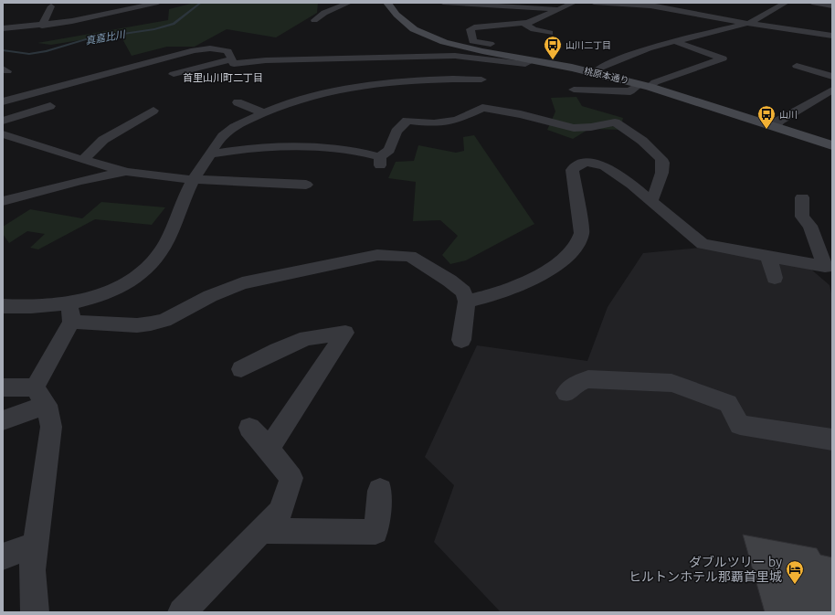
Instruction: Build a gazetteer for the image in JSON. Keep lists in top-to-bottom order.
{
  "streets": {
    "main road": ["桃原本通り"]
  },
  "districts": ["首里山川町二丁目"],
  "water": ["真嘉比川"],
  "places": {
    "bus stop": ["山川二丁目", "山川"],
    "hotel": ["ダブルツリー by ヒルトンホテル那覇首里城"]
  }
}
